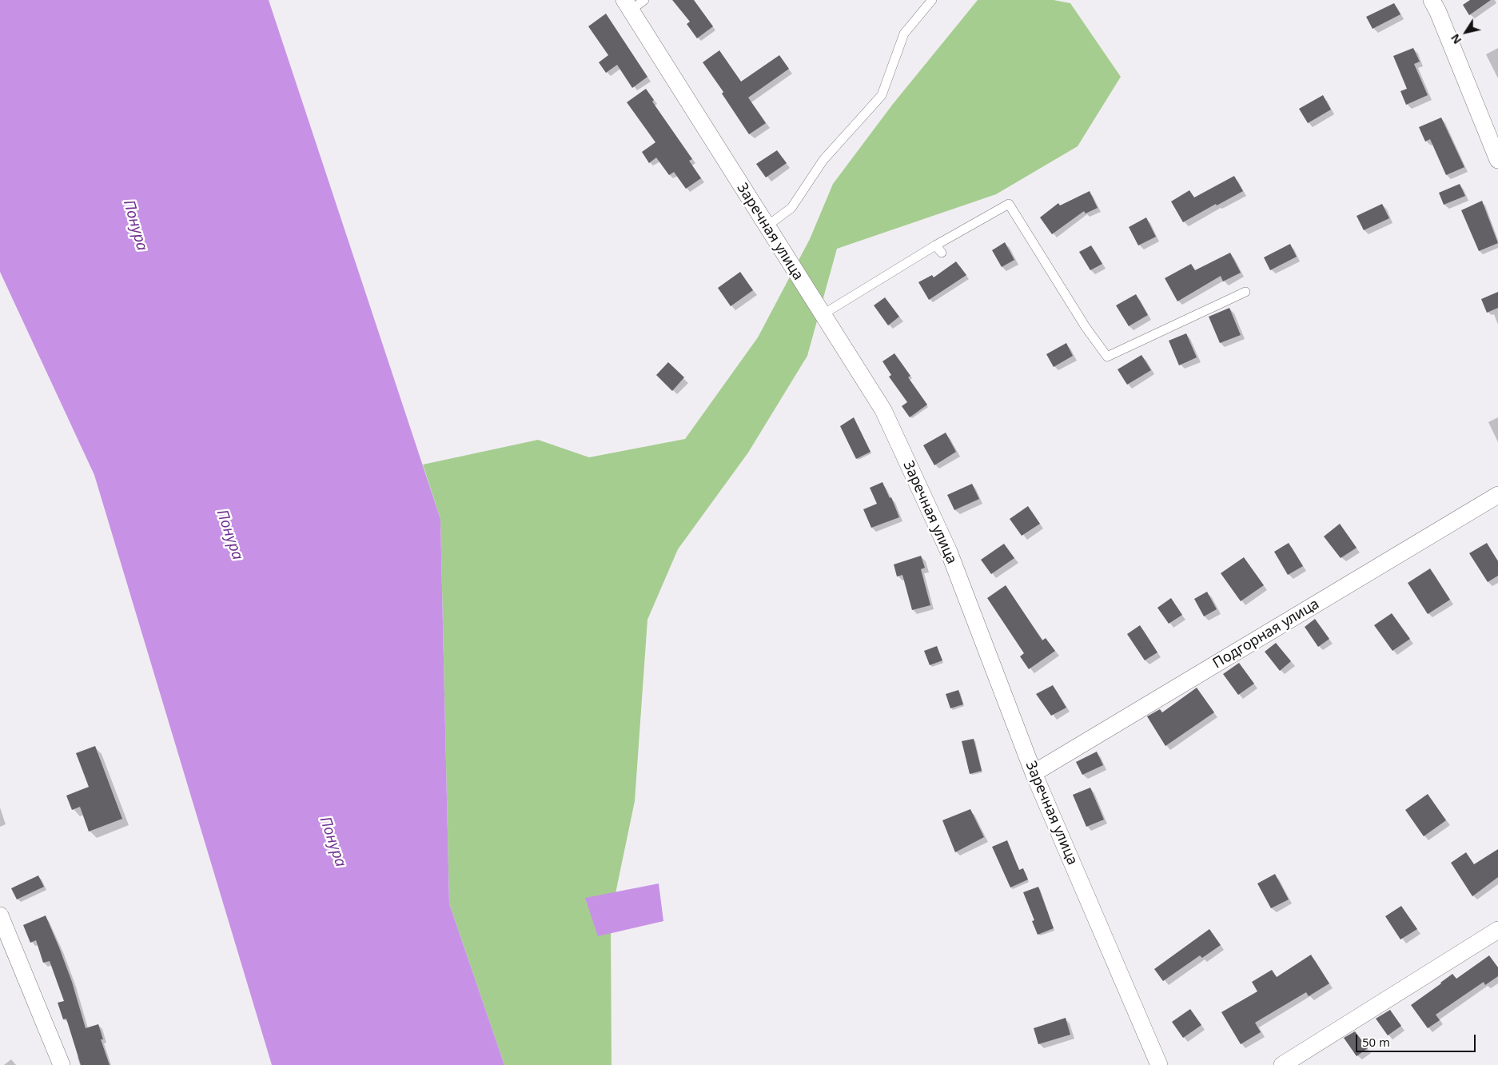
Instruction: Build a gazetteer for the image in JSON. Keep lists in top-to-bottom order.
{
  "streets": {
    "street": ["Заречная улица", "Подгорная улица"]
  },
  "crossings": [
    ["Заречная улица", "Подгорная улица"]
  ],
  "water": ["Понура"],
  "scale_bar": "50 m",
  "north": "bottom left"
}
